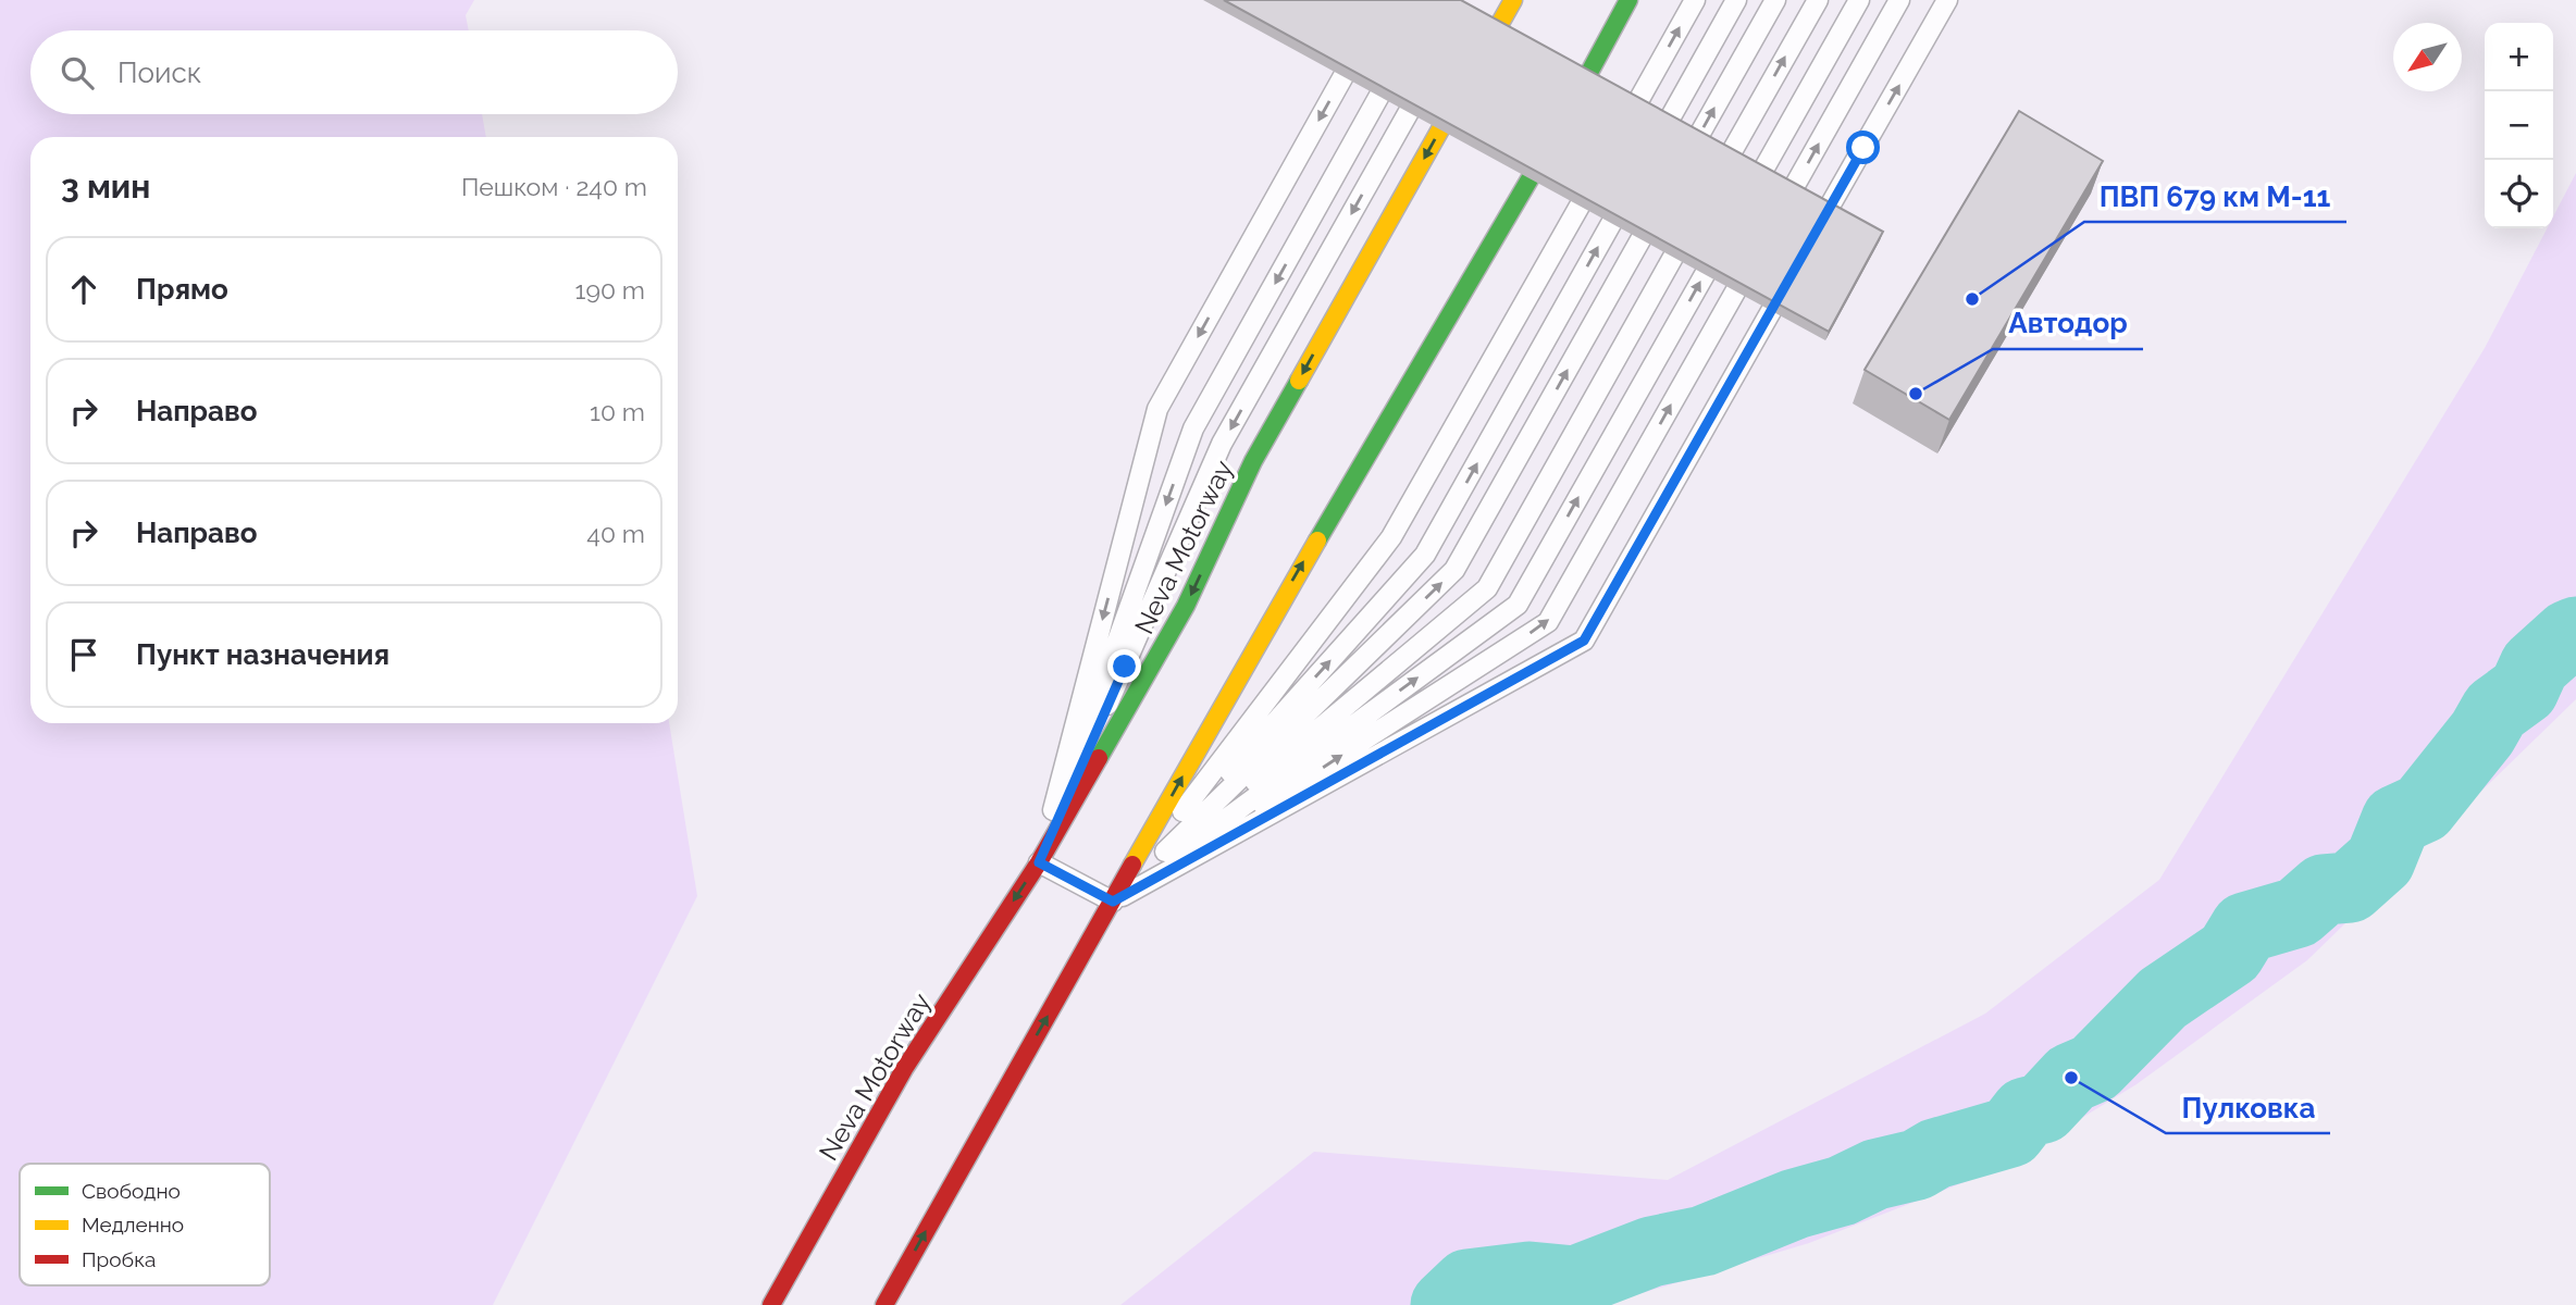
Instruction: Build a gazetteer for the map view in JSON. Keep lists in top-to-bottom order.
{
  "streets": {
    "highway": ["Neva Motorway"]
  },
  "places": ["ПВП 679 км М-11", "Автодор", "Пулковка"],
  "legend": ["Свободно", "Медленно", "Пробка"],
  "north": "bottom left",
  "page": {
    "map_buttons": ["+", "−"],
    "search": "Поиск",
    "heading": ["3 мин", "Пешком · 240 m"],
    "list": [
      ["Прямо", "190 m"],
      ["Направо", "10 m"],
      ["Направо", "40 m"],
      "Пункт назначения"
    ]
  }
}
